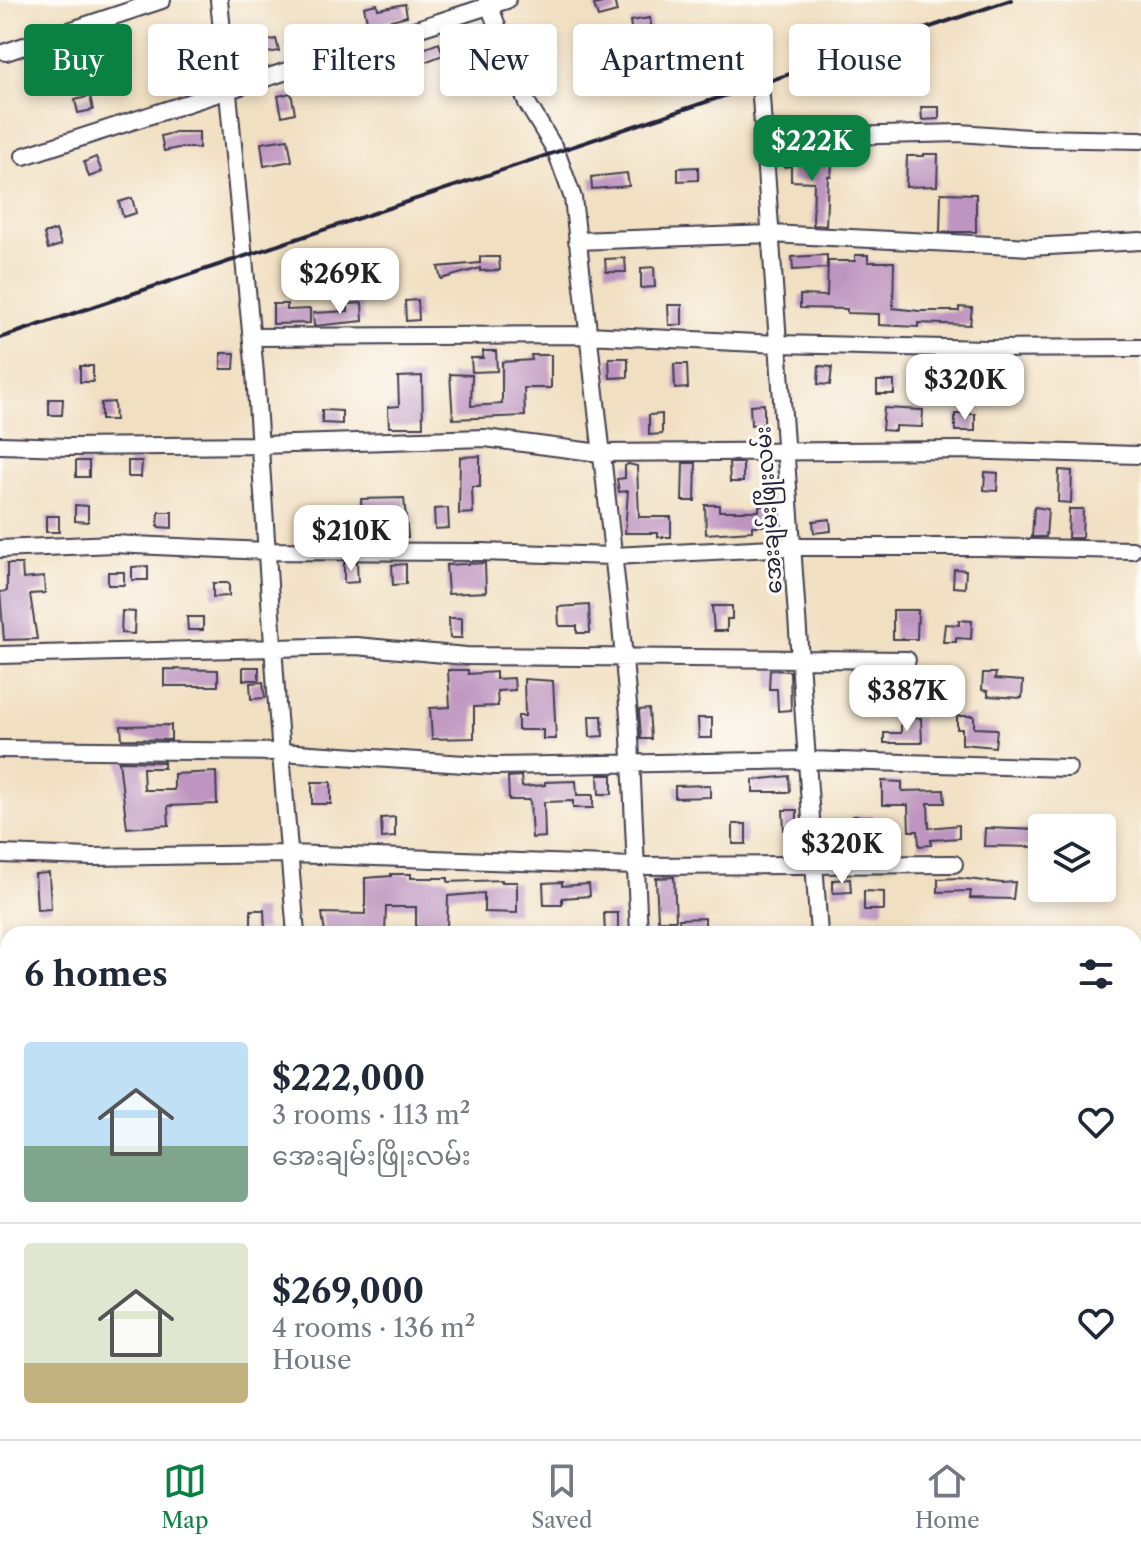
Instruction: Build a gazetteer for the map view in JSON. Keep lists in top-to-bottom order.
{
  "streets": {
    "street": ["အေးချမ်းဖြိုးလမ်း"]
  },
  "page": {
    "chip": [
      "Buy",
      "Rent",
      "Filters",
      "New",
      "Apartment",
      "House"
    ],
    "price": [
      "$222K",
      "$269K",
      "$320K",
      "$210K",
      "$387K",
      "$320K"
    ],
    "heading": "6 homes",
    "list": [
      {
        "name": "$222,000",
        "note": "3 rooms · 113 m² · အေးချမ်းဖြိုးလမ်း"
      },
      {
        "name": "$269,000",
        "note": "4 rooms · 136 m² · House"
      }
    ],
    "tabs": ["Map", "Saved", "Home"]
  }
}
